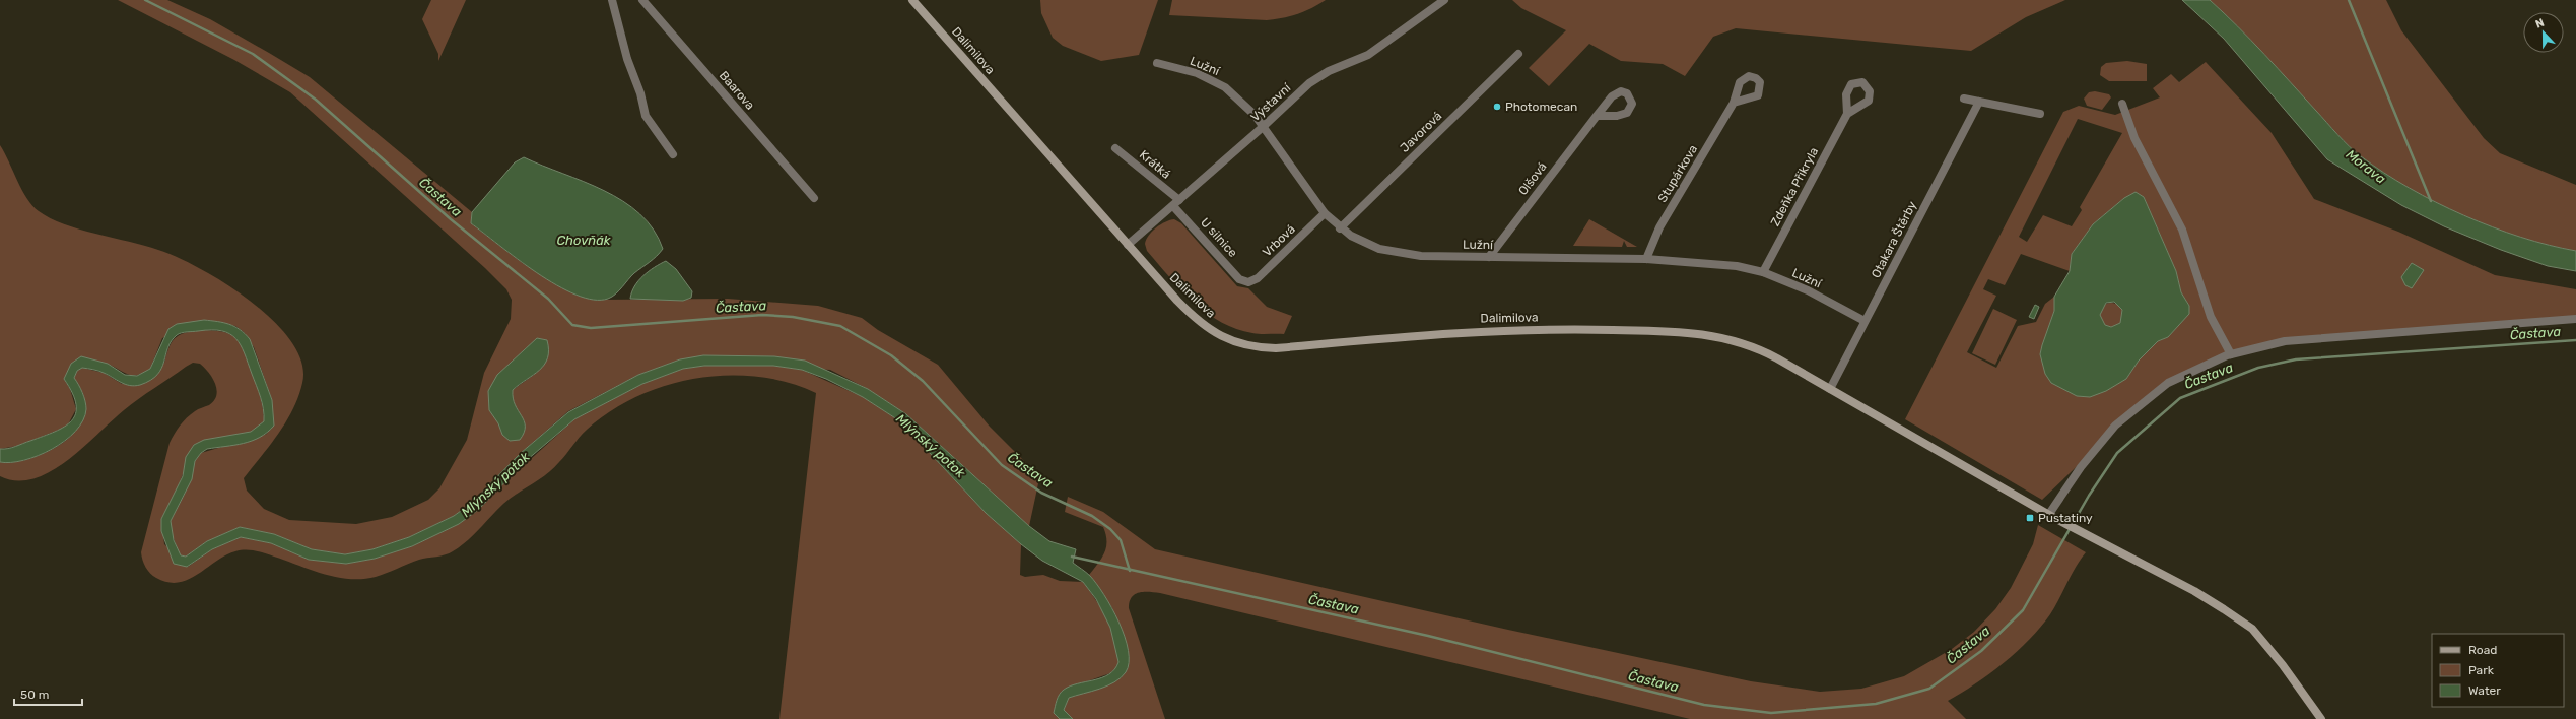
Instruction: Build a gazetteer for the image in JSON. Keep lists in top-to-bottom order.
{
  "streets": {
    "main road": ["Dalimilova"],
    "street": [
      "Lužní",
      "Baarova",
      "Výstavní",
      "Javorová",
      "Krátká",
      "Stupárkova",
      "Olšová",
      "Zdeňka Přikryla",
      "U silnice",
      "Otakara Štěrby",
      "Vrbová"
    ]
  },
  "crossings": [
    ["Dalimilova", "Výstavní"],
    ["Dalimilova", "Otakara Štěrby"],
    ["Lužní", "Výstavní"],
    ["Lužní", "Javorová"],
    ["Lužní", "Stupárkova"],
    ["Lužní", "Olšová"],
    ["Lužní", "Zdeňka Přikryla"],
    ["Lužní", "Otakara Štěrby"],
    ["Lužní", "Vrbová"],
    ["Výstavní", "Krátká"],
    ["Výstavní", "U silnice"],
    ["Krátká", "U silnice"],
    ["U silnice", "Vrbová"]
  ],
  "water": [
    "Morava",
    "Častava",
    "Chovňák",
    "Mlýnský potok"
  ],
  "places": {
    "other": ["Photomecan"],
    "transit": ["Pustatiny"]
  },
  "legend": ["Road", "Park", "Water"],
  "scale_bar": "50 m",
  "north": "top"
}
